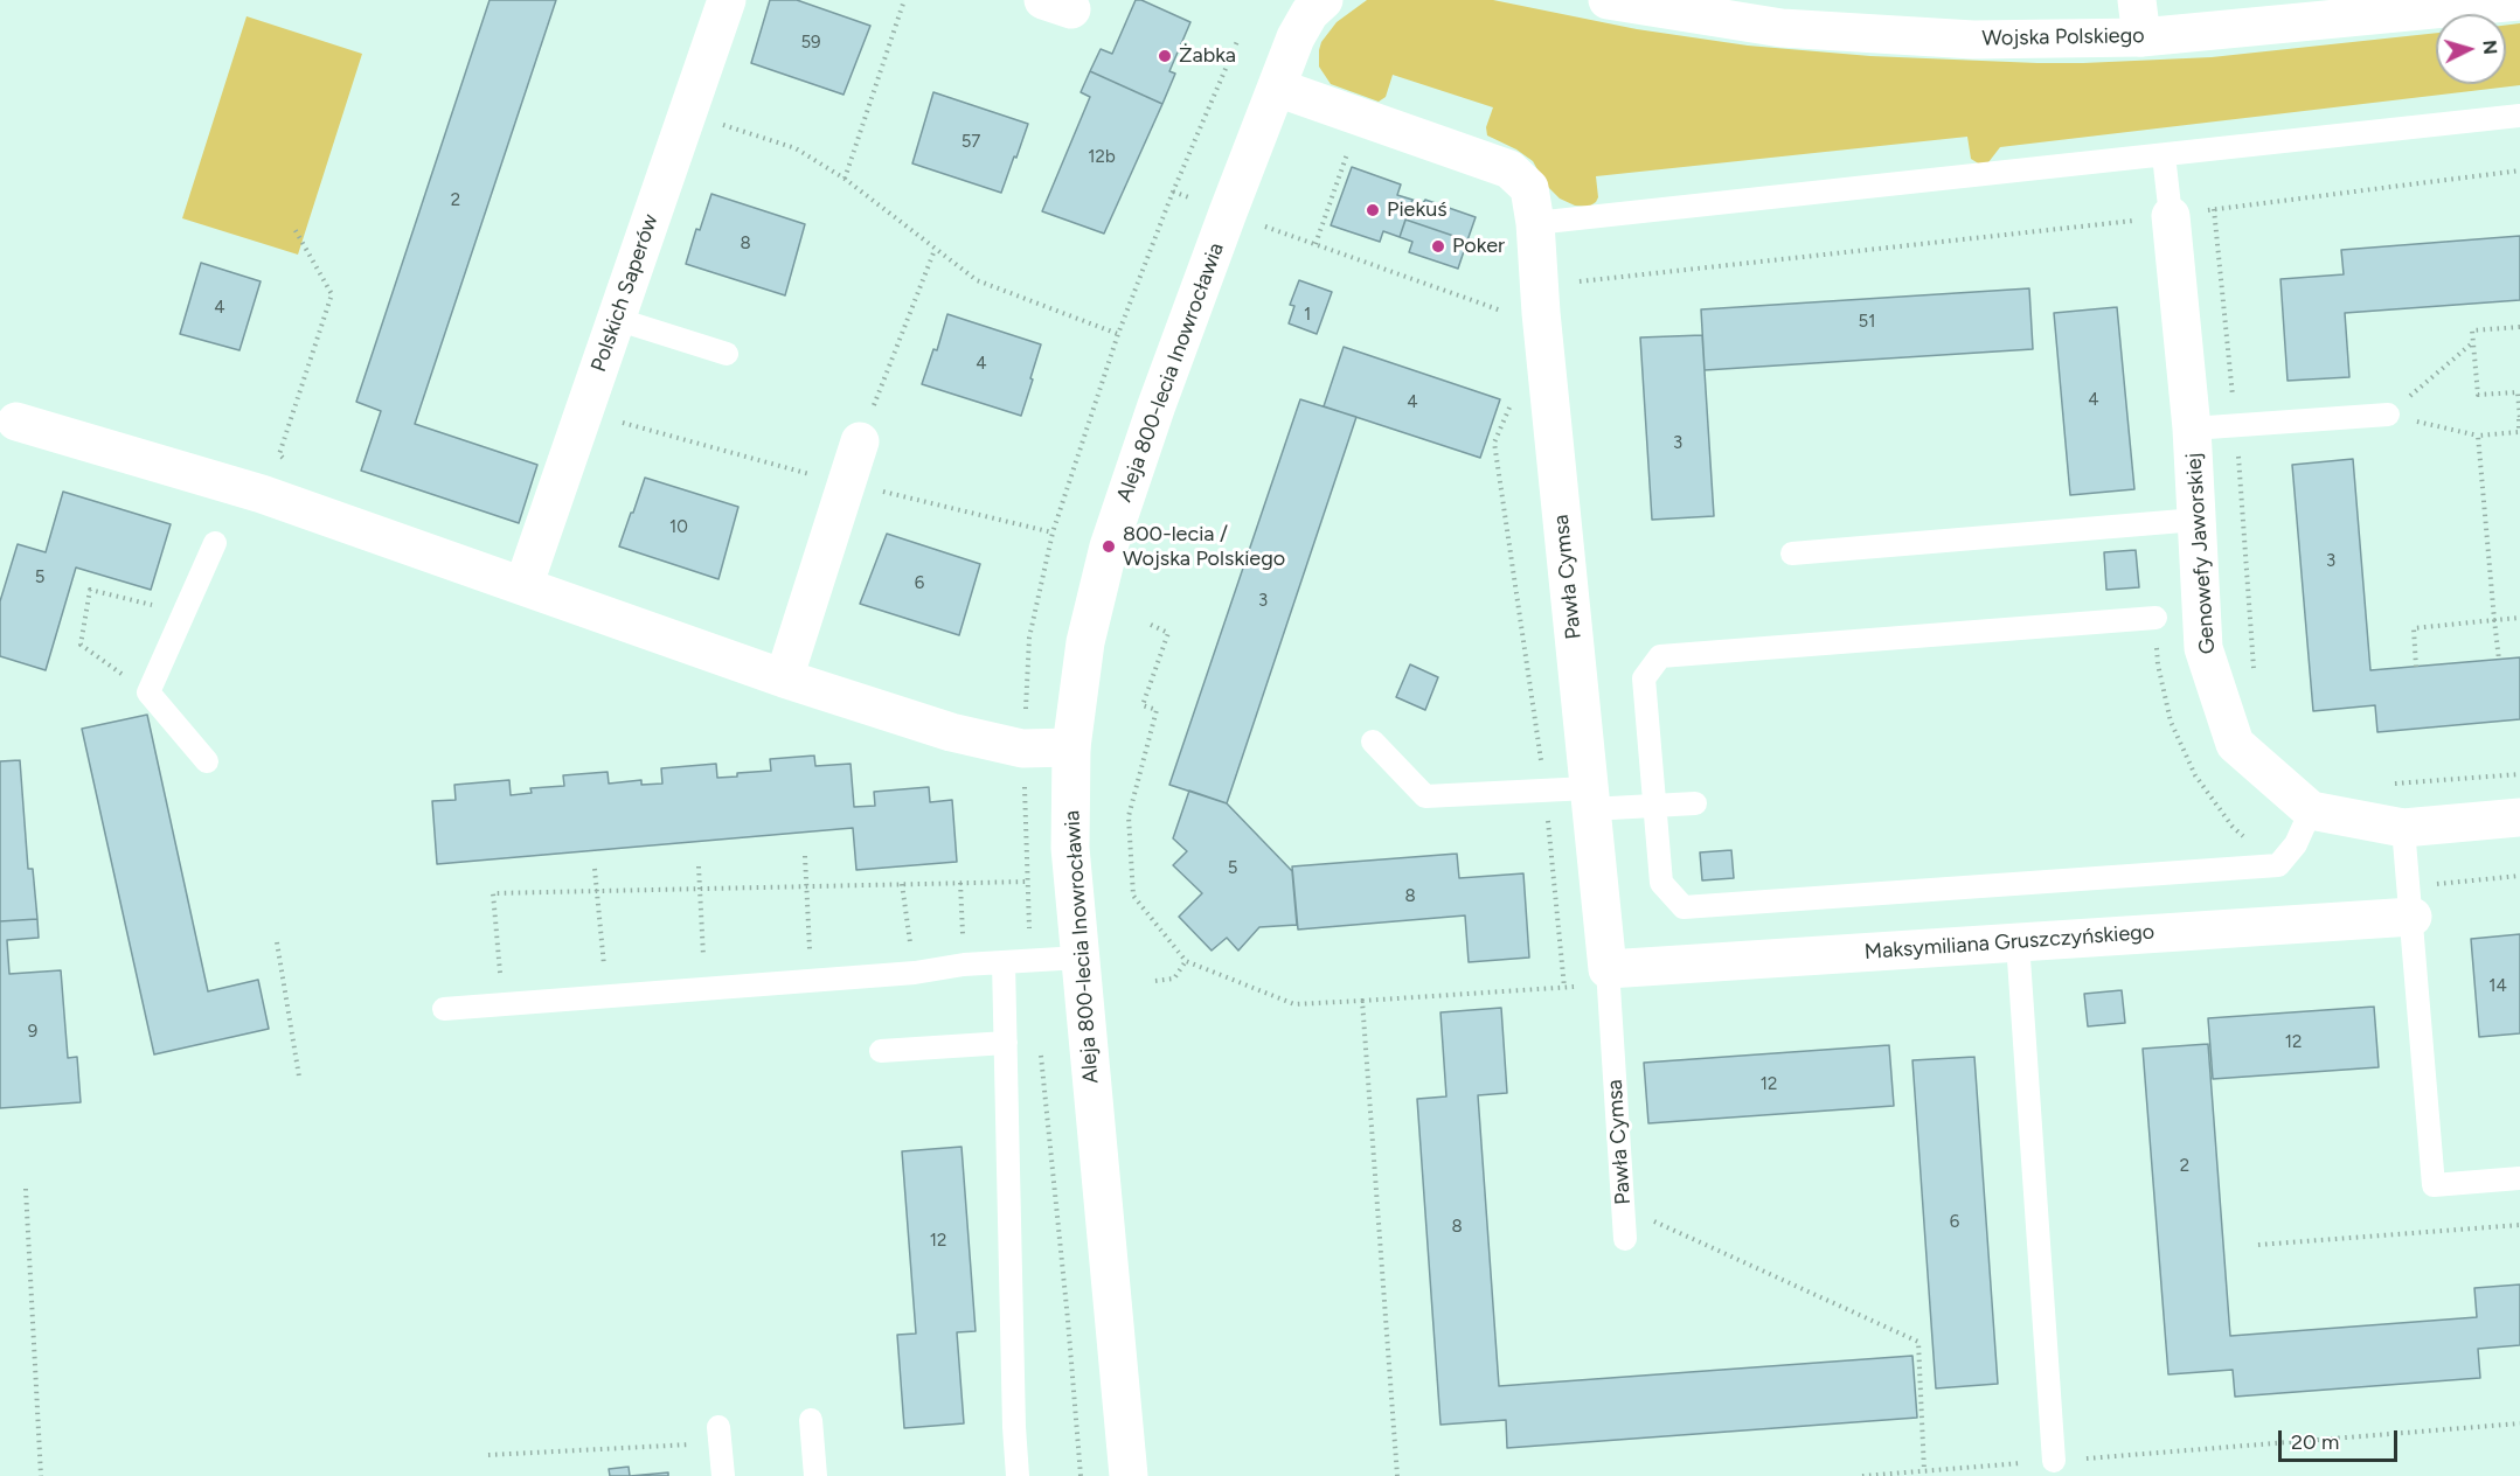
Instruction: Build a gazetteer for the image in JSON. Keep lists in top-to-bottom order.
{
  "streets": {
    "street": [
      "Wojska Polskiego",
      "Polskich Saperów",
      "Aleja 800-lecia Inowrocławia",
      "Genowefy Jaworskiej",
      "Pawła Cymsa",
      "Maksymiliana Gruszczyńskiego"
    ]
  },
  "crossings": [
    ["Aleja 800-lecia Inowrocławia", "Pawła Cymsa"],
    ["Pawła Cymsa", "Maksymiliana Gruszczyńskiego"]
  ],
  "places": [
    "Żabka",
    "Piekuś",
    "Poker",
    "800-lecia / Wojska Polskiego"
  ],
  "house_numbers": [
    "59",
    "57",
    "12b",
    "2",
    "8",
    "4",
    "1",
    "51",
    "4",
    "4",
    "4",
    "3",
    "10",
    "3",
    "5",
    "6",
    "3",
    "5",
    "8",
    "14",
    "9",
    "12",
    "12",
    "2",
    "6",
    "8",
    "12"
  ],
  "scale_bar": "20 m",
  "north": "right"
}
